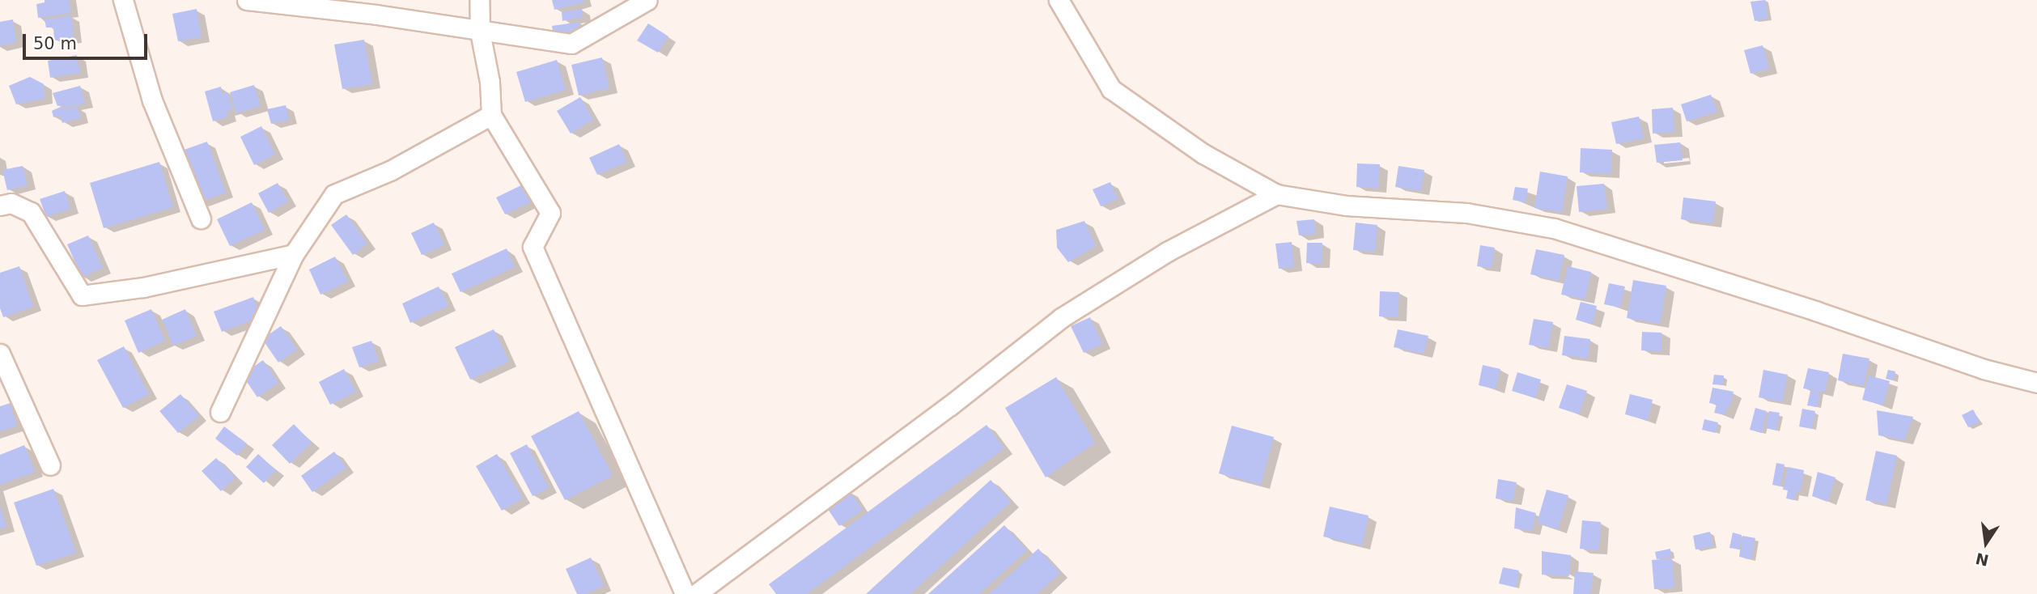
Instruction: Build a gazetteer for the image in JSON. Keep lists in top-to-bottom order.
{
  "scale_bar": "50 m",
  "north": "bottom"
}
